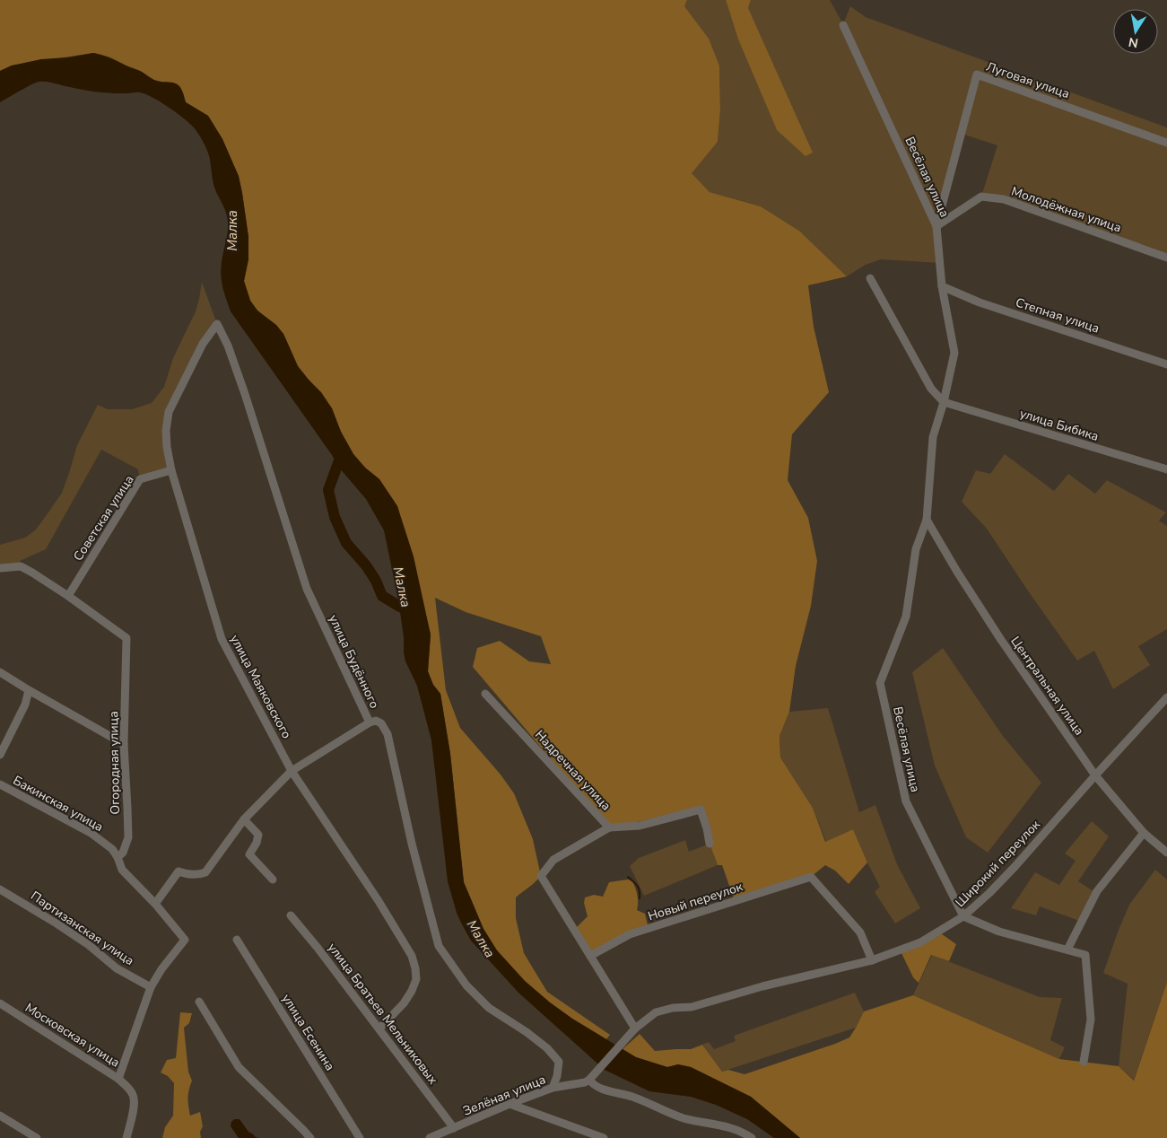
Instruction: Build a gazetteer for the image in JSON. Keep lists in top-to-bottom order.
{
  "streets": {
    "street": [
      "Луговая улица",
      "Весёлая улица",
      "Молодёжная улица",
      "Степная улица",
      "улица Бибика",
      "Советская улица",
      "улица Будённого",
      "Центральная улица",
      "улица Маяковского",
      "Огородная улица",
      "Надречная улица",
      "Бакинская улица",
      "Широкий переулок",
      "Новый переулок",
      "Партизанская улица",
      "улица Братьев Мельниковых",
      "улица Есенина",
      "Московская улица",
      "Зелёная улица"
    ]
  },
  "crossings": [
    ["Луговая улица", "Весёлая улица"],
    ["Луговая улица", "Молодёжная улица"],
    ["Весёлая улица", "Молодёжная улица"],
    ["Весёлая улица", "Степная улица"],
    ["Весёлая улица", "улица Бибика"],
    ["Весёлая улица", "Центральная улица"],
    ["Весёлая улица", "Широкий переулок"],
    ["Советская улица", "улица Маяковского"],
    ["Советская улица", "Огородная улица"],
    ["улица Будённого", "улица Маяковского"],
    ["улица Будённого", "Зелёная улица"],
    ["Центральная улица", "Широкий переулок"],
    ["улица Маяковского", "улица Братьев Мельниковых"],
    ["Огородная улица", "Бакинская улица"],
    ["Надречная улица", "Широкий переулок"],
    ["Надречная улица", "Новый переулок"],
    ["Бакинская улица", "Партизанская улица"],
    ["Широкий переулок", "Новый переулок"],
    ["Широкий переулок", "Зелёная улица"],
    ["улица Братьев Мельниковых", "Зелёная улица"]
  ],
  "water": ["Малка"],
  "north": "bottom"
}
